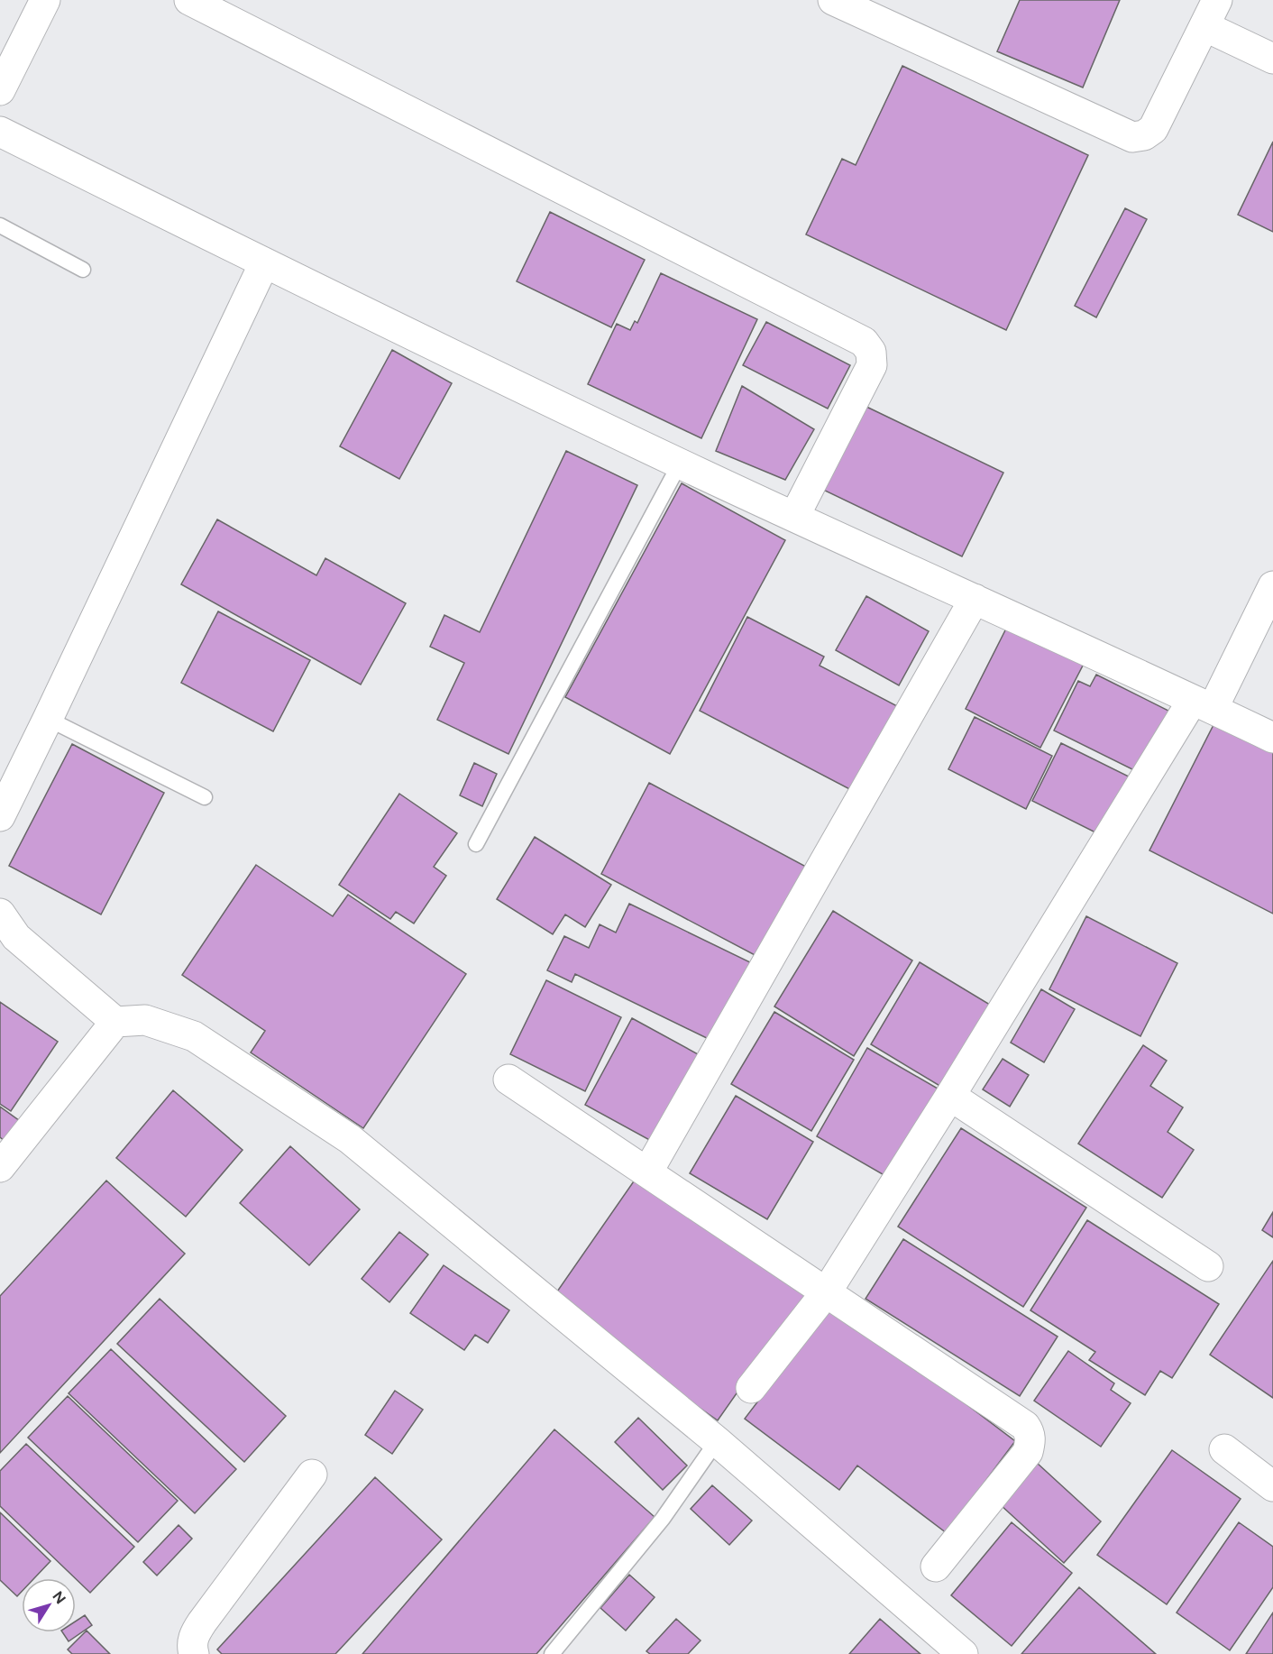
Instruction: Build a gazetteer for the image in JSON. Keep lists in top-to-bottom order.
{
  "north": "top right"
}
